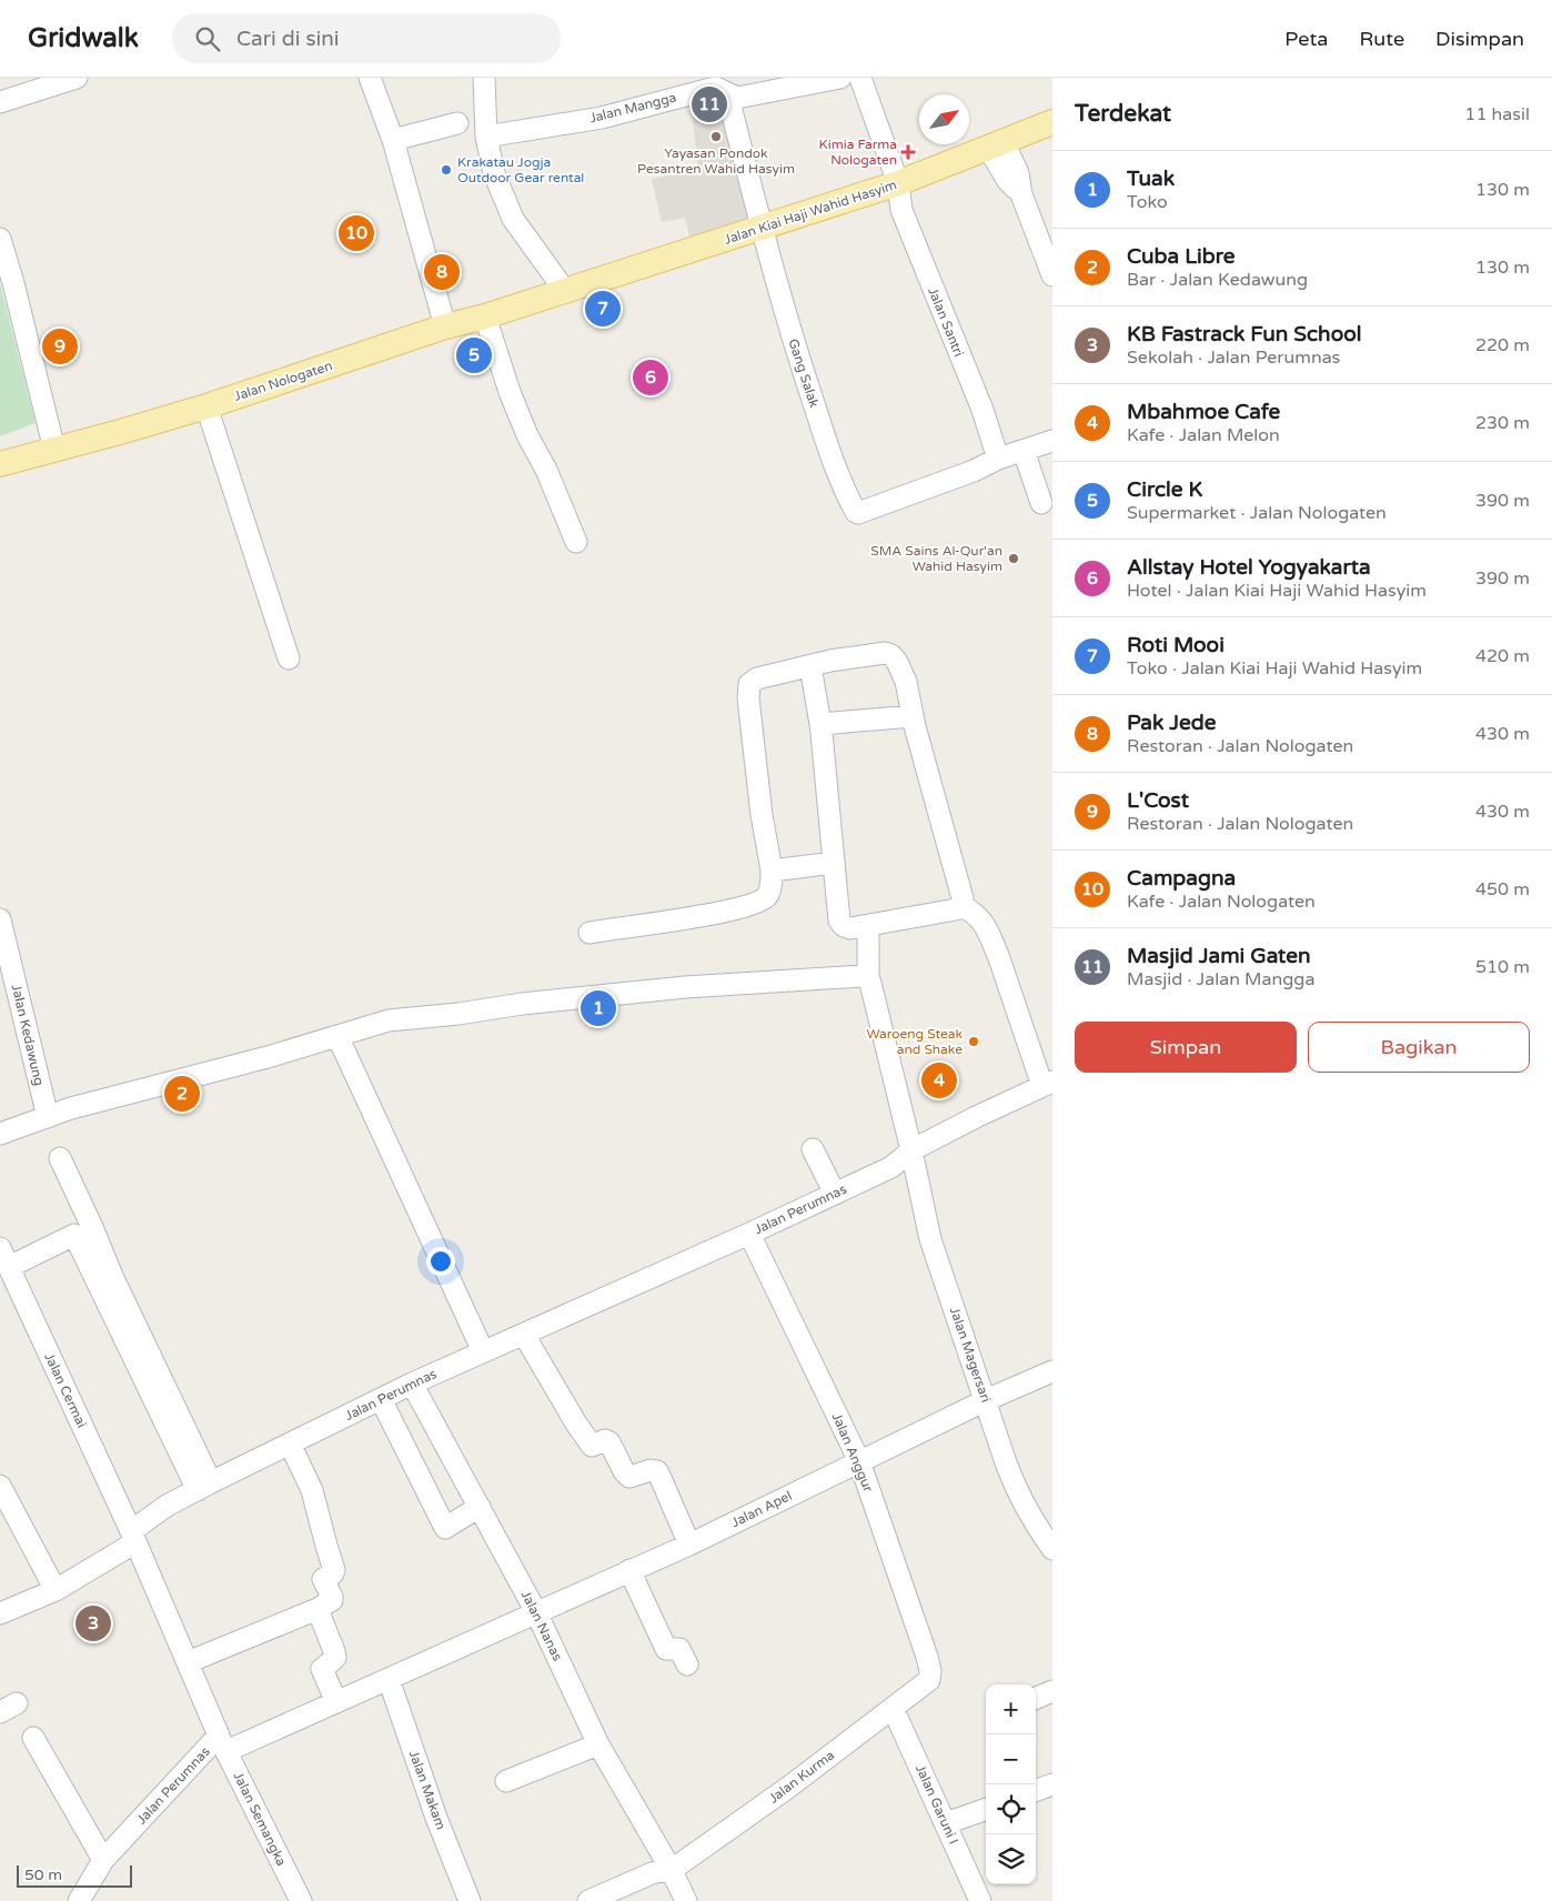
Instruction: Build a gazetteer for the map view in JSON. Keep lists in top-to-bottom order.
{
  "streets": {
    "main road": ["Jalan Kiai Haji Wahid Hasyim", "Jalan Nologaten"],
    "street": [
      "Jalan Mangga",
      "Jalan Santri",
      "Gang Salak",
      "Jalan Kedawung",
      "Jalan Perumnas",
      "Jalan Magersari",
      "Jalan Cermai",
      "Jalan Anggur",
      "Jalan Apel",
      "Jalan Nanas",
      "Jalan Kurma",
      "Jalan Makam",
      "Jalan Garuni I",
      "Jalan Semangka"
    ]
  },
  "crossings": [
    ["Jalan Mangga", "Gang Salak"],
    ["Jalan Kiai Haji Wahid Hasyim", "Jalan Santri"],
    ["Jalan Kiai Haji Wahid Hasyim", "Gang Salak"],
    ["Jalan Kiai Haji Wahid Hasyim", "Jalan Nologaten"],
    ["Jalan Santri", "Gang Salak"],
    ["Jalan Perumnas", "Jalan Magersari"],
    ["Jalan Perumnas", "Jalan Cermai"],
    ["Jalan Perumnas", "Jalan Anggur"],
    ["Jalan Perumnas", "Jalan Apel"],
    ["Jalan Perumnas", "Jalan Nanas"],
    ["Jalan Perumnas", "Jalan Semangka"],
    ["Jalan Magersari", "Jalan Apel"],
    ["Jalan Anggur", "Jalan Apel"],
    ["Jalan Anggur", "Jalan Kurma"],
    ["Jalan Apel", "Jalan Nanas"],
    ["Jalan Apel", "Jalan Makam"],
    ["Jalan Apel", "Jalan Semangka"],
    ["Jalan Nanas", "Jalan Kurma"],
    ["Jalan Kurma", "Jalan Garuni I"]
  ],
  "places": {
    "other": [
      "Yayasan Pondok Pesantren Wahid Hasyim",
      "Krakatau Jogja Outdoor Gear rental",
      "SMA Sains Al-Qur'an Wahid Hasyim",
      "Waroeng Steak and Shake"
    ],
    "health": ["Kimia Farma Nologaten"]
  },
  "scale_bar": "50 m",
  "north": "top right",
  "page": {
    "header": "Gridwalk",
    "search": "Cari di sini",
    "nav": ["Peta", "Rute", "Disimpan"],
    "heading": ["Terdekat", "11 hasil"],
    "pins": [
      "11",
      "10",
      "8",
      "7",
      "9",
      "5",
      "6",
      "1",
      "4",
      "2",
      "3"
    ],
    "list": [
      {
        "mark": "1",
        "name": "Tuak",
        "note": "Toko",
        "value": "130 m"
      },
      {
        "mark": "2",
        "name": "Cuba Libre",
        "note": "Bar · Jalan Kedawung",
        "value": "130 m"
      },
      {
        "mark": "3",
        "name": "KB Fastrack Fun School",
        "note": "Sekolah · Jalan Perumnas",
        "value": "220 m"
      },
      {
        "mark": "4",
        "name": "Mbahmoe Cafe",
        "note": "Kafe · Jalan Melon",
        "value": "230 m"
      },
      {
        "mark": "5",
        "name": "Circle K",
        "note": "Supermarket · Jalan Nologaten",
        "value": "390 m"
      },
      {
        "mark": "6",
        "name": "Allstay Hotel Yogyakarta",
        "note": "Hotel · Jalan Kiai Haji Wahid Hasyim",
        "value": "390 m"
      },
      {
        "mark": "7",
        "name": "Roti Mooi",
        "note": "Toko · Jalan Kiai Haji Wahid Hasyim",
        "value": "420 m"
      },
      {
        "mark": "8",
        "name": "Pak Jede",
        "note": "Restoran · Jalan Nologaten",
        "value": "430 m"
      },
      {
        "mark": "9",
        "name": "L'Cost",
        "note": "Restoran · Jalan Nologaten",
        "value": "430 m"
      },
      {
        "mark": "10",
        "name": "Campagna",
        "note": "Kafe · Jalan Nologaten",
        "value": "450 m"
      },
      {
        "mark": "11",
        "name": "Masjid Jami Gaten",
        "note": "Masjid · Jalan Mangga",
        "value": "510 m"
      }
    ],
    "buttons": ["Simpan", "Bagikan"],
    "map_buttons": ["+", "−"],
    "scale": "50 m"
  }
}
